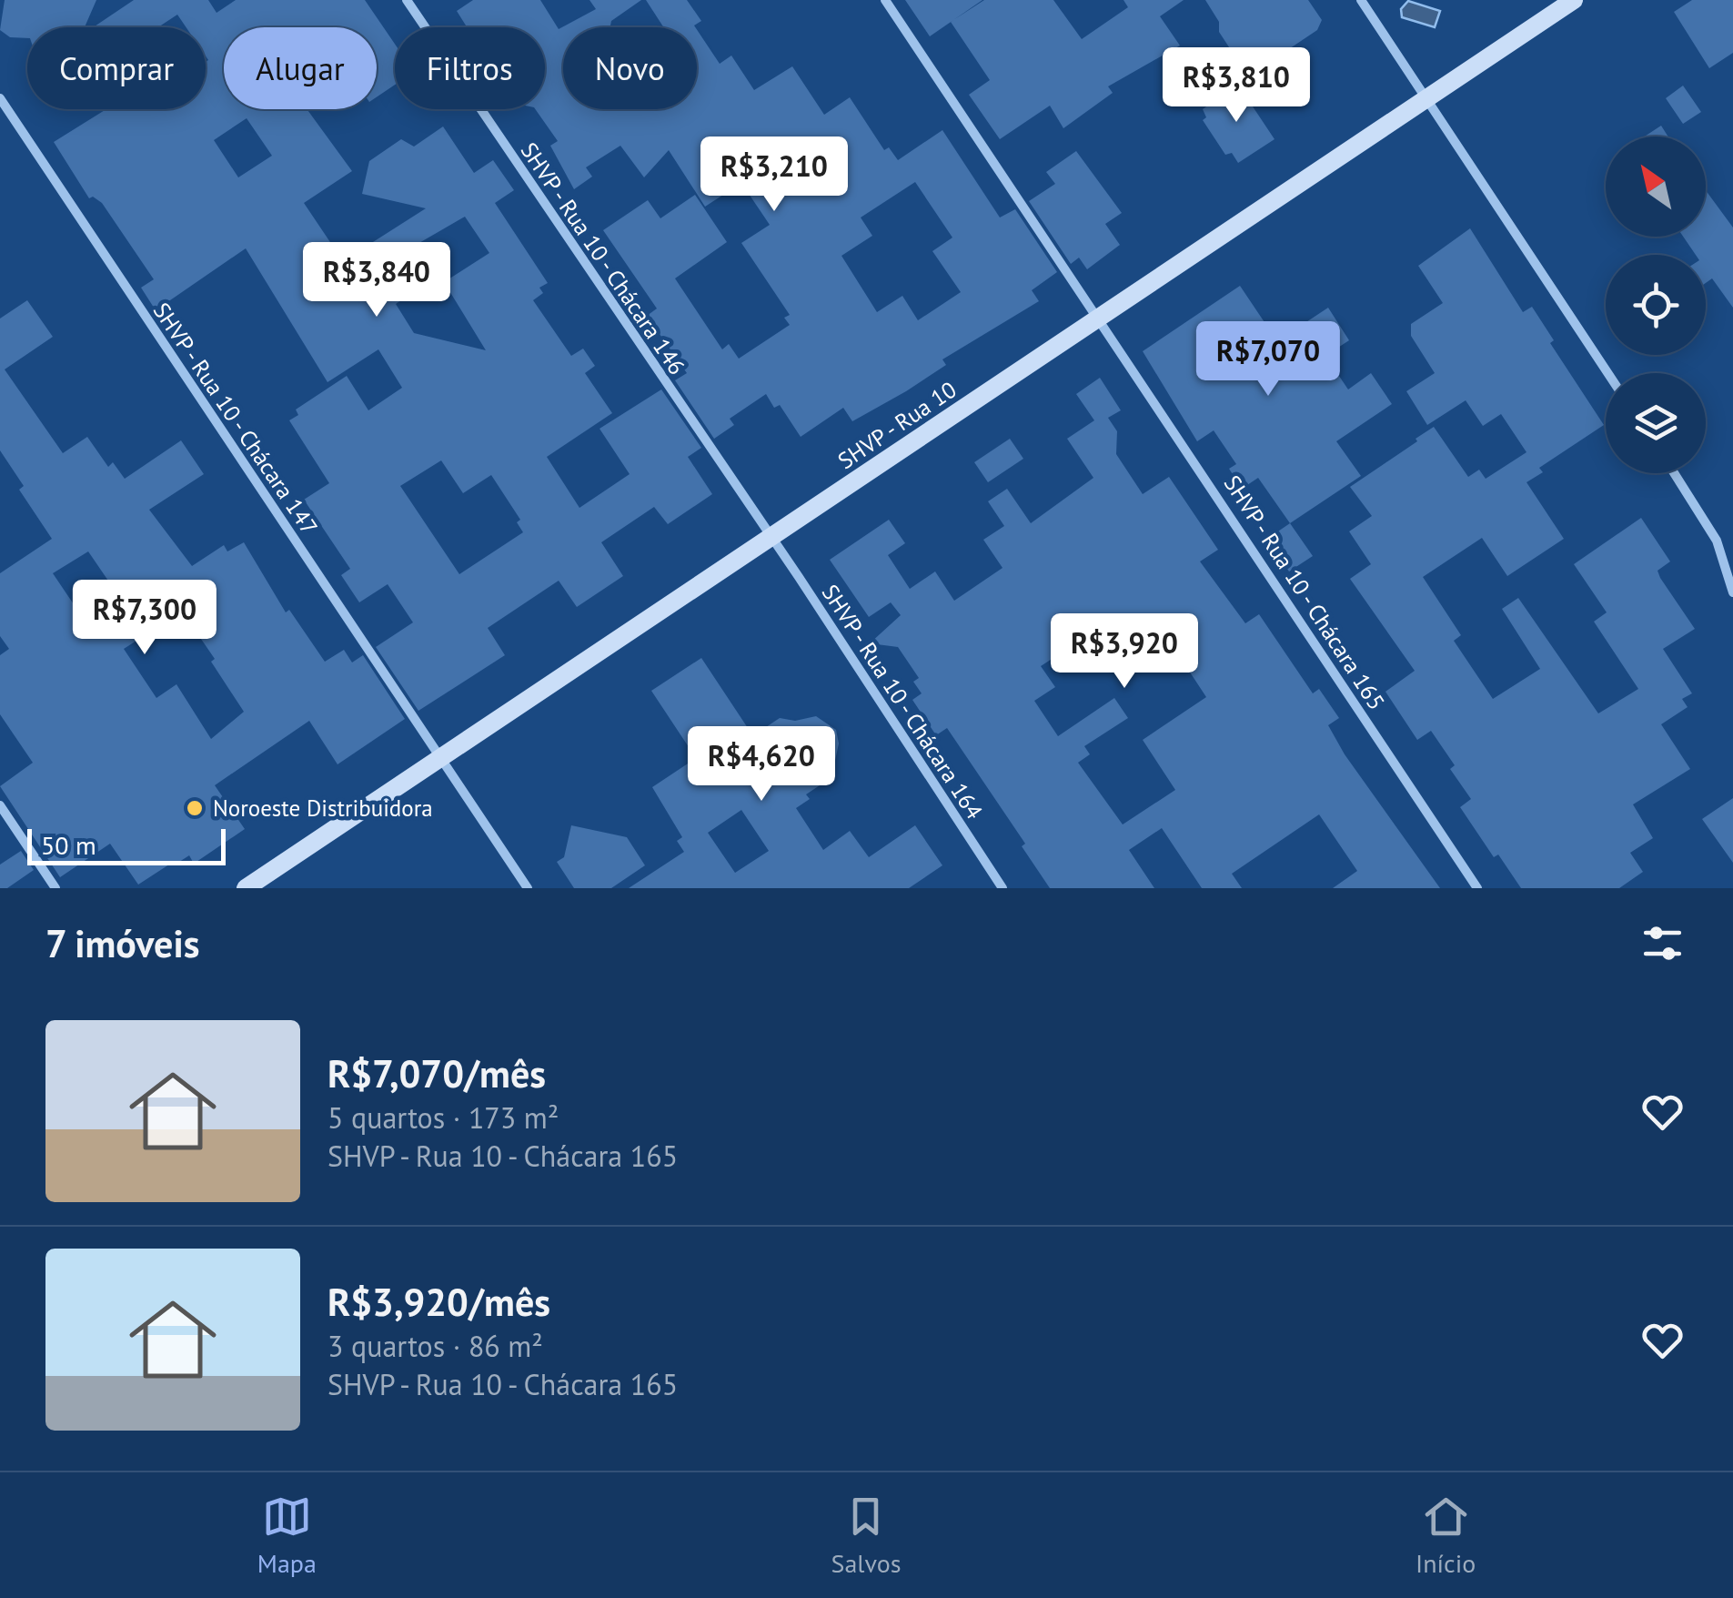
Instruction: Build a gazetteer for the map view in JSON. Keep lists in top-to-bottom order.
{
  "streets": {
    "street": [
      "SHVP - Rua 10 - Chácara 146",
      "SHVP - Rua 10 - Chácara 147",
      "SHVP - Rua 10",
      "SHVP - Rua 10 - Chácara 165",
      "SHVP - Rua 10 - Chácara 164"
    ]
  },
  "crossings": [
    ["SHVP - Rua 10 - Chácara 146", "SHVP - Rua 10"],
    ["SHVP - Rua 10 - Chácara 146", "SHVP - Rua 10 - Chácara 164"],
    ["SHVP - Rua 10 - Chácara 147", "SHVP - Rua 10"],
    ["SHVP - Rua 10", "SHVP - Rua 10 - Chácara 165"],
    ["SHVP - Rua 10", "SHVP - Rua 10 - Chácara 164"]
  ],
  "places": ["Noroeste Distribuidora"],
  "scale_bar": "50 m",
  "north": "top left",
  "page": {
    "chip": [
      "Comprar",
      "Alugar",
      "Filtros",
      "Novo"
    ],
    "price": [
      "R$3,810",
      "R$3,210",
      "R$3,840",
      "R$7,070",
      "R$7,300",
      "R$3,920",
      "R$4,620"
    ],
    "scale": "50 m",
    "heading": "7 imóveis",
    "list": [
      {
        "name": "R$7,070/mês",
        "note": "5 quartos · 173 m² · SHVP - Rua 10 - Chácara 165"
      },
      {
        "name": "R$3,920/mês",
        "note": "3 quartos · 86 m² · SHVP - Rua 10 - Chácara 165"
      }
    ],
    "tabs": ["Mapa", "Salvos", "Início"]
  }
}
